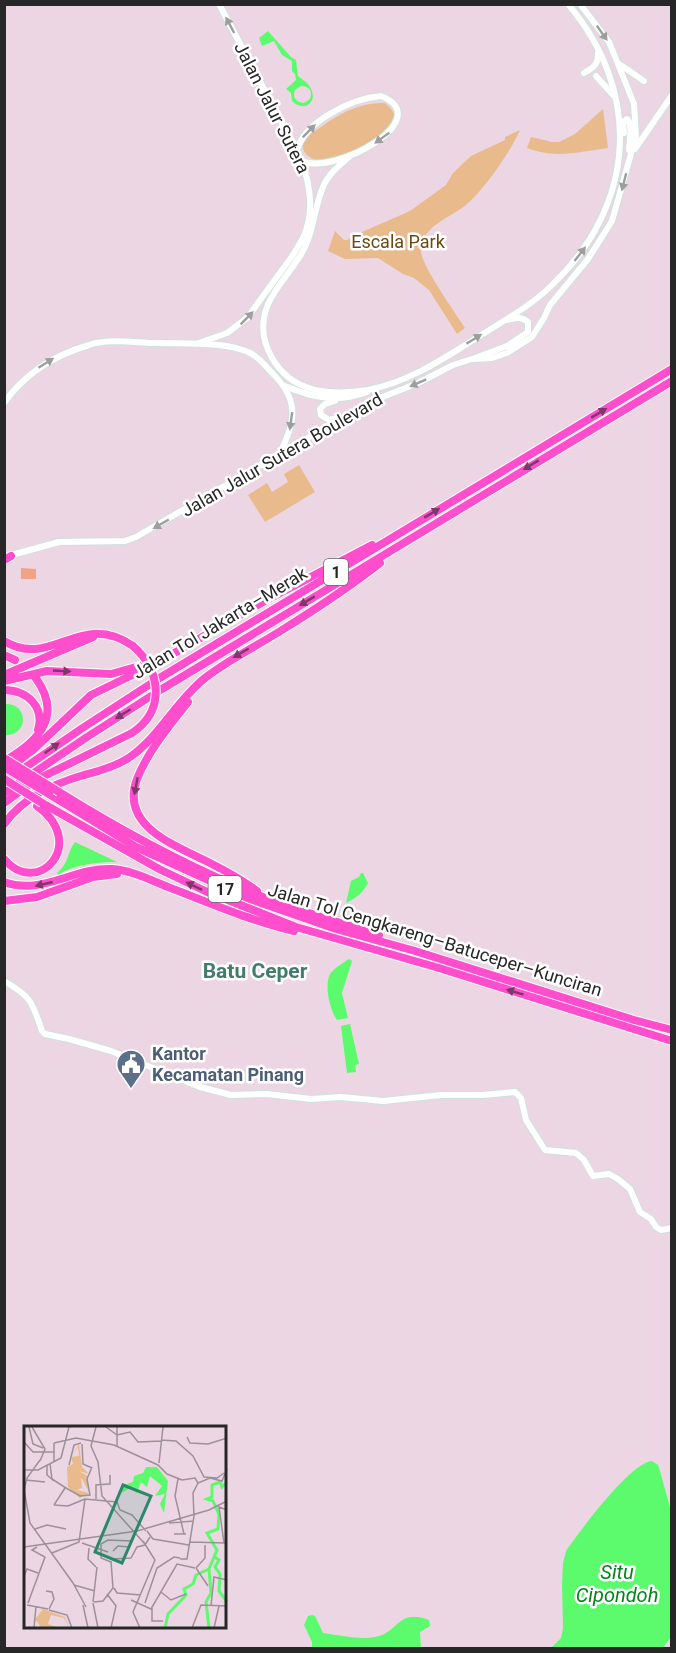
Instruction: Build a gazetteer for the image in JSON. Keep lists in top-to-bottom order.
{
  "streets": {
    "highway": [
      "1",
      "Jalan Tol Jakarta–Merak",
      "17",
      "Jalan Tol Cengkareng–Batuceper–Kunciran"
    ],
    "main road": ["Jalan Jalur Sutera", "Jalan Jalur Sutera Boulevard"]
  },
  "crossings": [
    ["Jalan Jalur Sutera", "Jalan Jalur Sutera Boulevard"],
    ["Jalan Tol Jakarta–Merak", "17"],
    ["17", "Jalan Tol Cengkareng–Batuceper–Kunciran"]
  ],
  "districts": ["Batu Ceper"],
  "water": ["Situ Cipondoh"],
  "parks": ["Escala Park"],
  "places": {
    "public building": ["Kantor Kecamatan Pinang"]
  }
}
